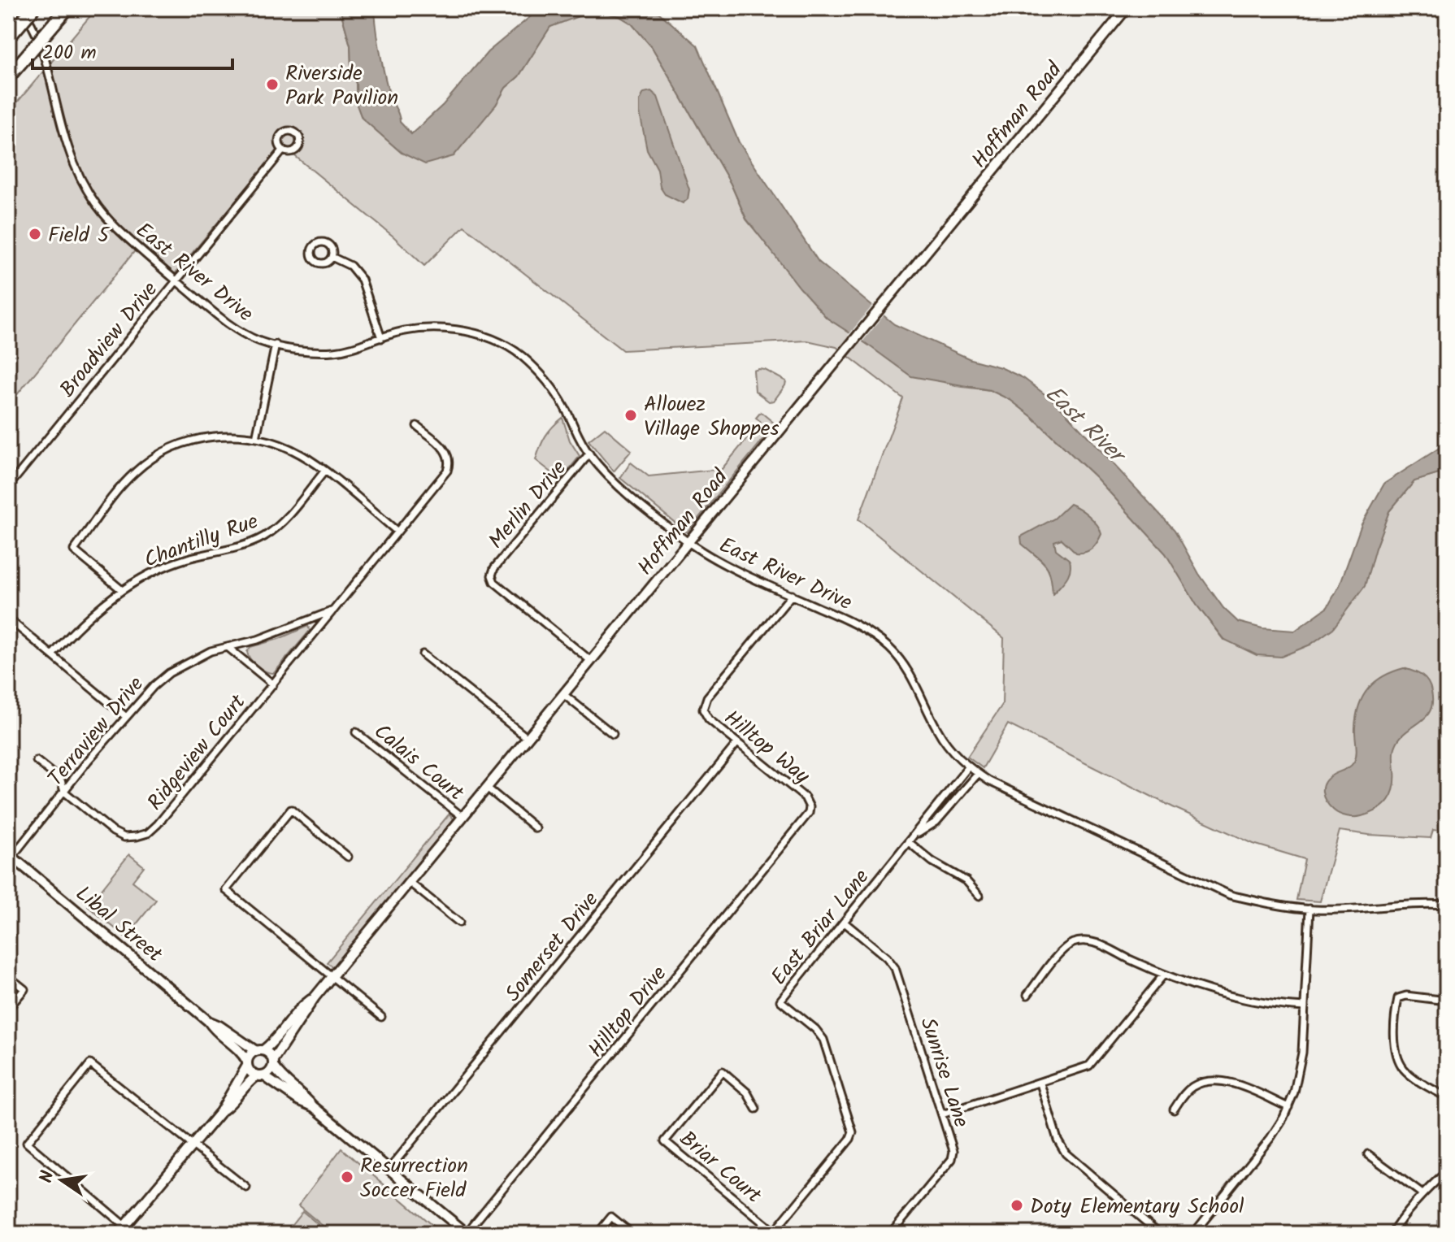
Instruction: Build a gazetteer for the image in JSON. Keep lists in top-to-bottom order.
{
  "streets": {
    "street": [
      "Hoffman Road",
      "East River Drive",
      "Broadview Drive",
      "Merlin Drive",
      "Chantilly Rue",
      "Terraview Drive",
      "Hilltop Way",
      "Ridgeview Court",
      "Calais Court",
      "Libal Street",
      "East Briar Lane",
      "Somerset Drive",
      "Hilltop Drive",
      "Sunrise Lane",
      "Briar Court"
    ]
  },
  "crossings": [
    ["Hoffman Road", "East River Drive"],
    ["Hoffman Road", "Merlin Drive"],
    ["Hoffman Road", "Calais Court"],
    ["Hoffman Road", "Libal Street"],
    ["East River Drive", "Broadview Drive"],
    ["East River Drive", "Merlin Drive"],
    ["East River Drive", "Hilltop Way"],
    ["East River Drive", "East Briar Lane"],
    ["Terraview Drive", "Ridgeview Court"],
    ["Terraview Drive", "Libal Street"],
    ["Hilltop Way", "Somerset Drive"],
    ["Hilltop Way", "Hilltop Drive"],
    ["East Briar Lane", "Sunrise Lane"],
    ["East Briar Lane", "Briar Court"]
  ],
  "water": ["East River"],
  "places": [
    "Riverside Park Pavilion",
    "Field 5",
    "Allouez Village Shoppes",
    "Resurrection Soccer Field",
    "Doty Elementary School"
  ],
  "scale_bar": "200 m",
  "north": "left"
}
